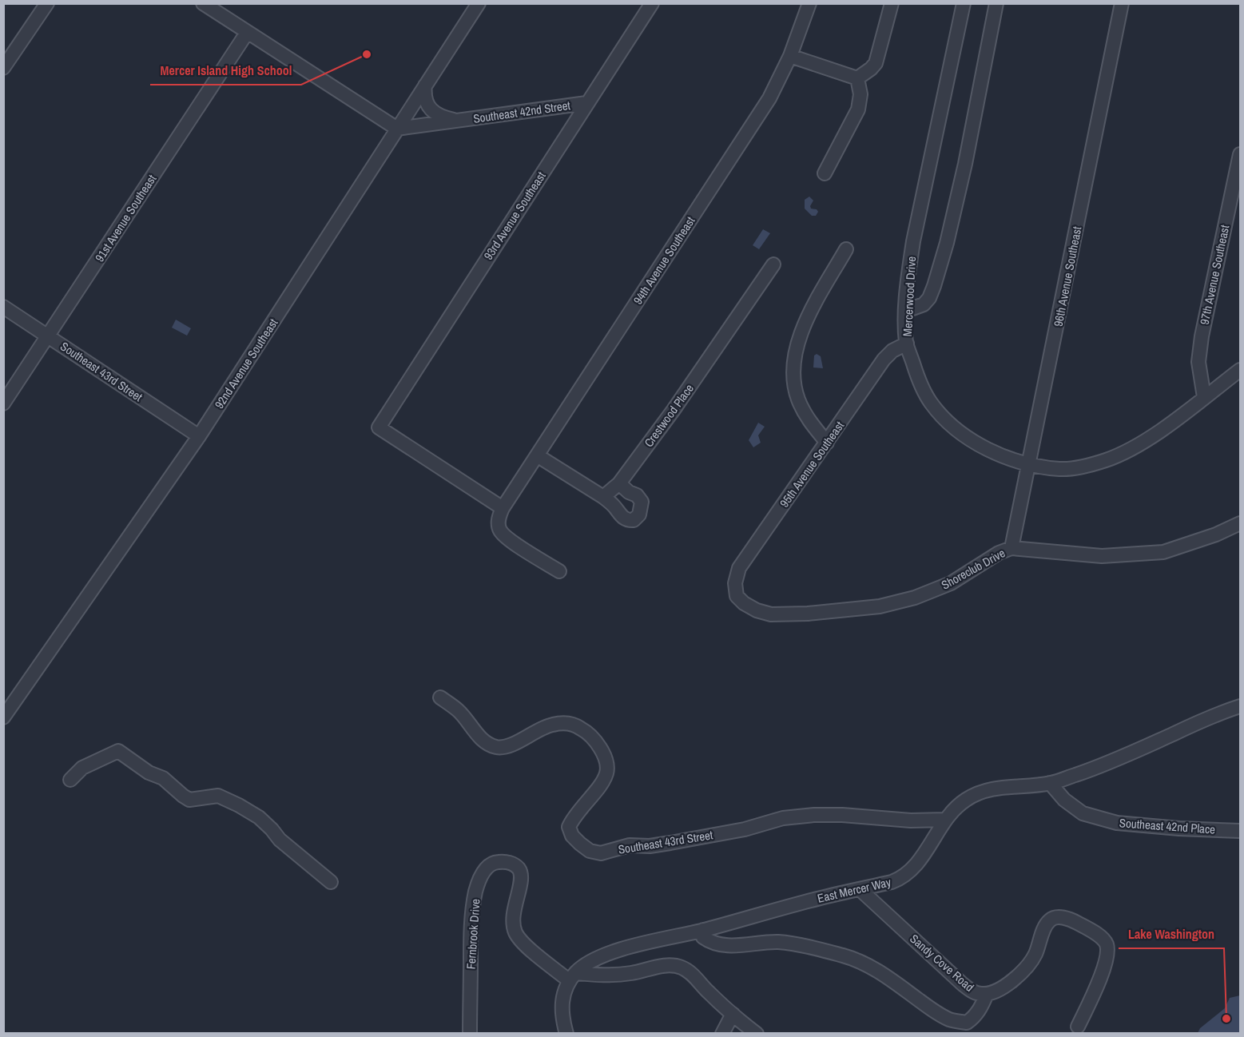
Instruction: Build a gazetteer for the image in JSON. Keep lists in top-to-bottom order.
{
  "streets": {
    "street": [
      "Southeast 42nd Street",
      "93rd Avenue Southeast",
      "91st Avenue Southeast",
      "94th Avenue Southeast",
      "97th Avenue Southeast",
      "96th Avenue Southeast",
      "Mercerwood Drive",
      "92nd Avenue Southeast",
      "Southeast 43rd Street",
      "Crestwood Place",
      "95th Avenue Southeast",
      "Shoreclub Drive",
      "Southeast 42nd Place",
      "East Mercer Way",
      "Fernbrook Drive",
      "Sandy Cove Road"
    ]
  },
  "crossings": [
    ["Southeast 42nd Street", "93rd Avenue Southeast"],
    ["Southeast 42nd Street", "92nd Avenue Southeast"],
    ["93rd Avenue Southeast", "94th Avenue Southeast"],
    ["91st Avenue Southeast", "Southeast 43rd Street"],
    ["97th Avenue Southeast", "Mercerwood Drive"],
    ["96th Avenue Southeast", "Mercerwood Drive"],
    ["96th Avenue Southeast", "Shoreclub Drive"],
    ["Mercerwood Drive", "95th Avenue Southeast"],
    ["92nd Avenue Southeast", "Southeast 43rd Street"],
    ["Southeast 43rd Street", "East Mercer Way"],
    ["95th Avenue Southeast", "Shoreclub Drive"],
    ["Southeast 42nd Place", "East Mercer Way"],
    ["East Mercer Way", "Fernbrook Drive"],
    ["East Mercer Way", "Sandy Cove Road"]
  ],
  "places": ["Mercer Island High School", "Lake Washington"]
}
